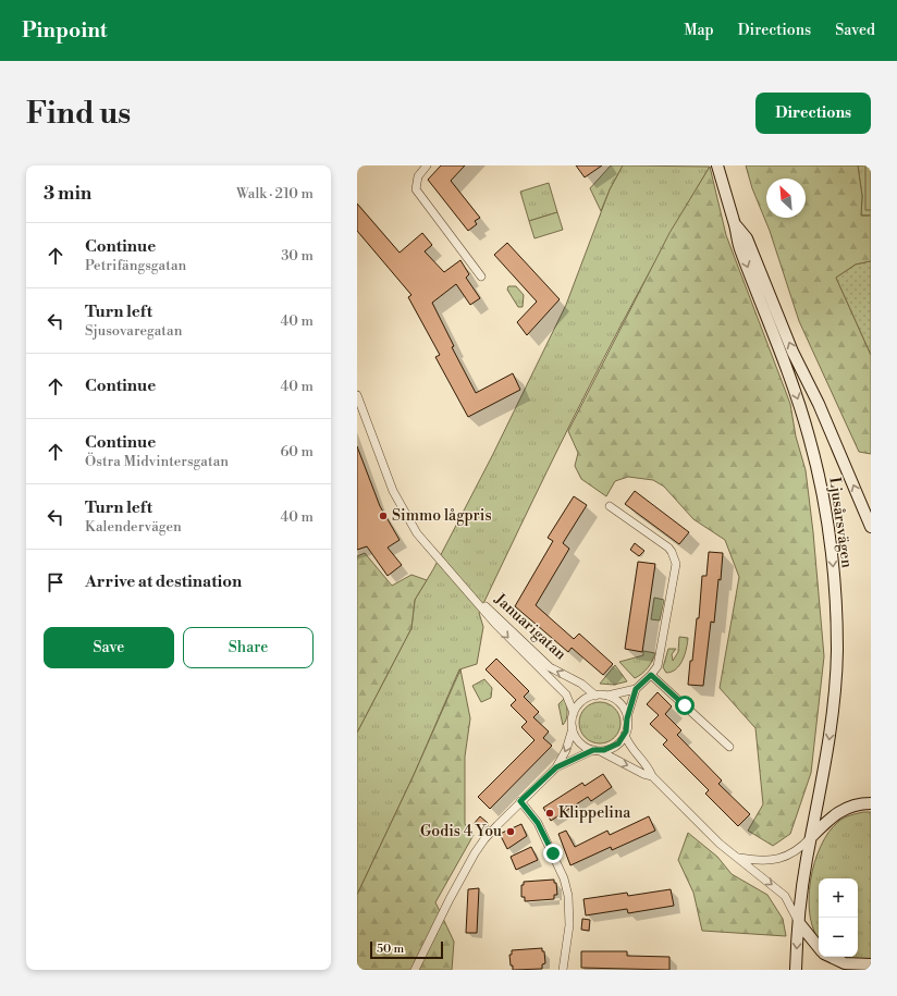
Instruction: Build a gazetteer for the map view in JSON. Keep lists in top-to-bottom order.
{
  "streets": {
    "main road": ["Ljusårsvägen"],
    "street": ["Januarigatan"]
  },
  "places": ["Simmo lågpris", "Klippelina", "Godis 4 You"],
  "scale_bar": "50 m",
  "north": "top left",
  "page": {
    "header": "Pinpoint",
    "nav": ["Map", "Directions", "Saved"],
    "buttons": [
      "Directions",
      ["Save", "Share"]
    ],
    "title": "Find us",
    "heading": ["3 min", "Walk · 210 m"],
    "list": [
      ["Continue", "Petrifängsgatan", "30 m"],
      ["Turn left", "Sjusovaregatan", "40 m"],
      ["Continue", "40 m"],
      ["Continue", "Östra Midvintersgatan", "60 m"],
      ["Turn left", "Kalendervägen", "40 m"],
      "Arrive at destination"
    ],
    "map_buttons": ["+", "−"],
    "scale": "50 m"
  }
}
